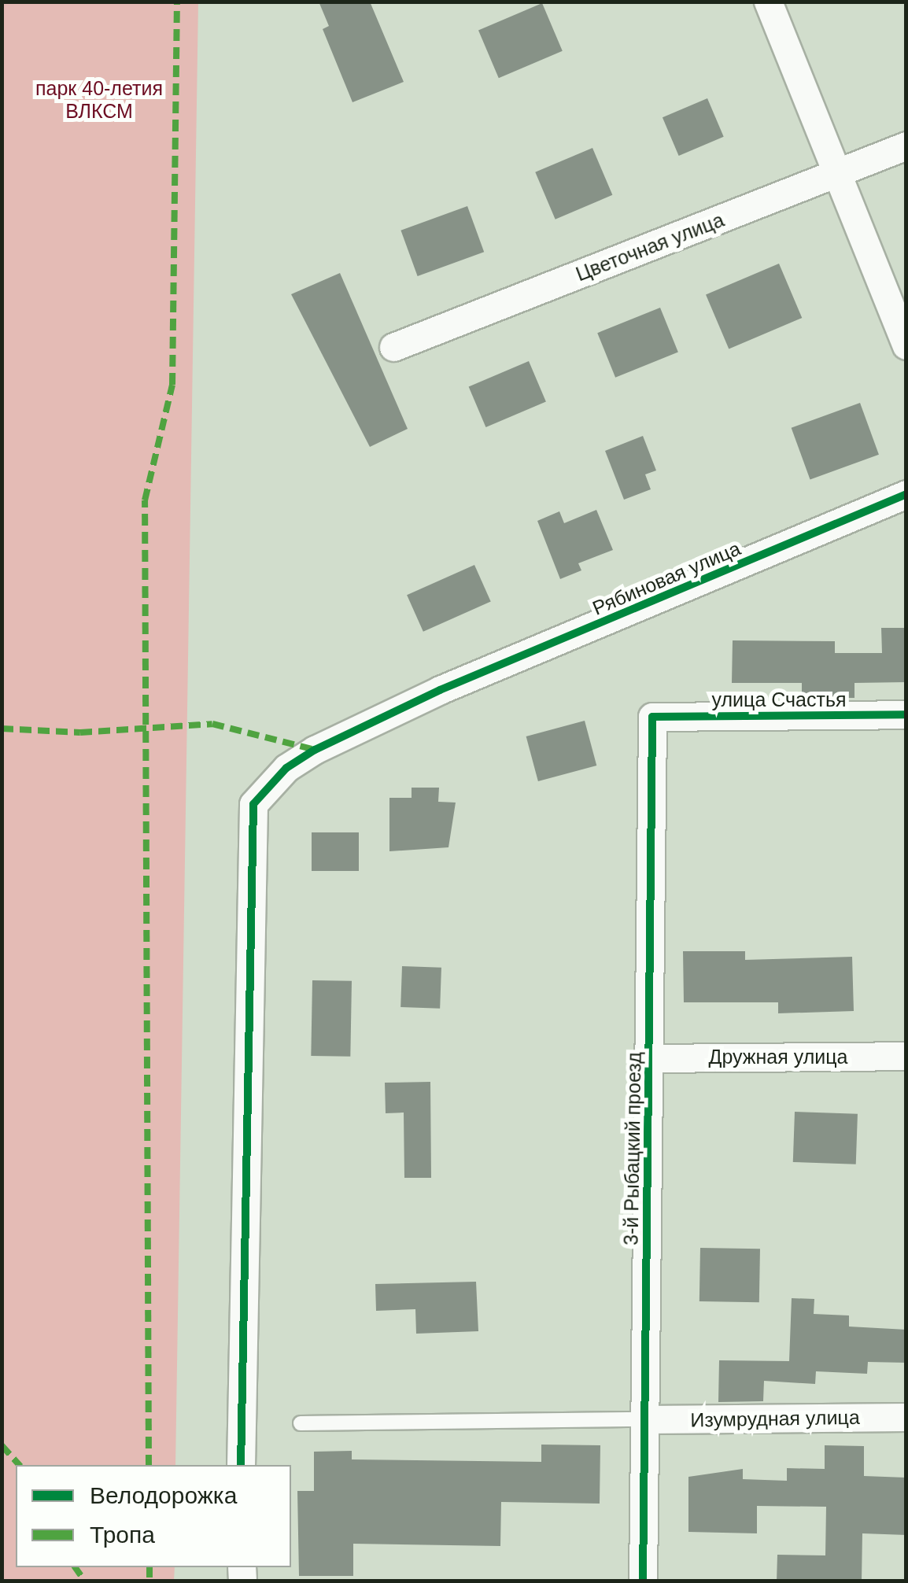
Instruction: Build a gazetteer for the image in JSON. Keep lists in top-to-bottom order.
{
  "streets": {
    "street": [
      "Цветочная улица",
      "Рябиновая улица",
      "улица Счастья",
      "Дружная улица",
      "3-й Рыбацкий проезд",
      "Изумрудная улица"
    ]
  },
  "crossings": [
    ["улица Счастья", "3-й Рыбацкий проезд"],
    ["Дружная улица", "3-й Рыбацкий проезд"],
    ["3-й Рыбацкий проезд", "Изумрудная улица"]
  ],
  "parks": ["парк 40-летия ВЛКСМ"],
  "legend": ["Велодорожка", "Тропа"]
}
